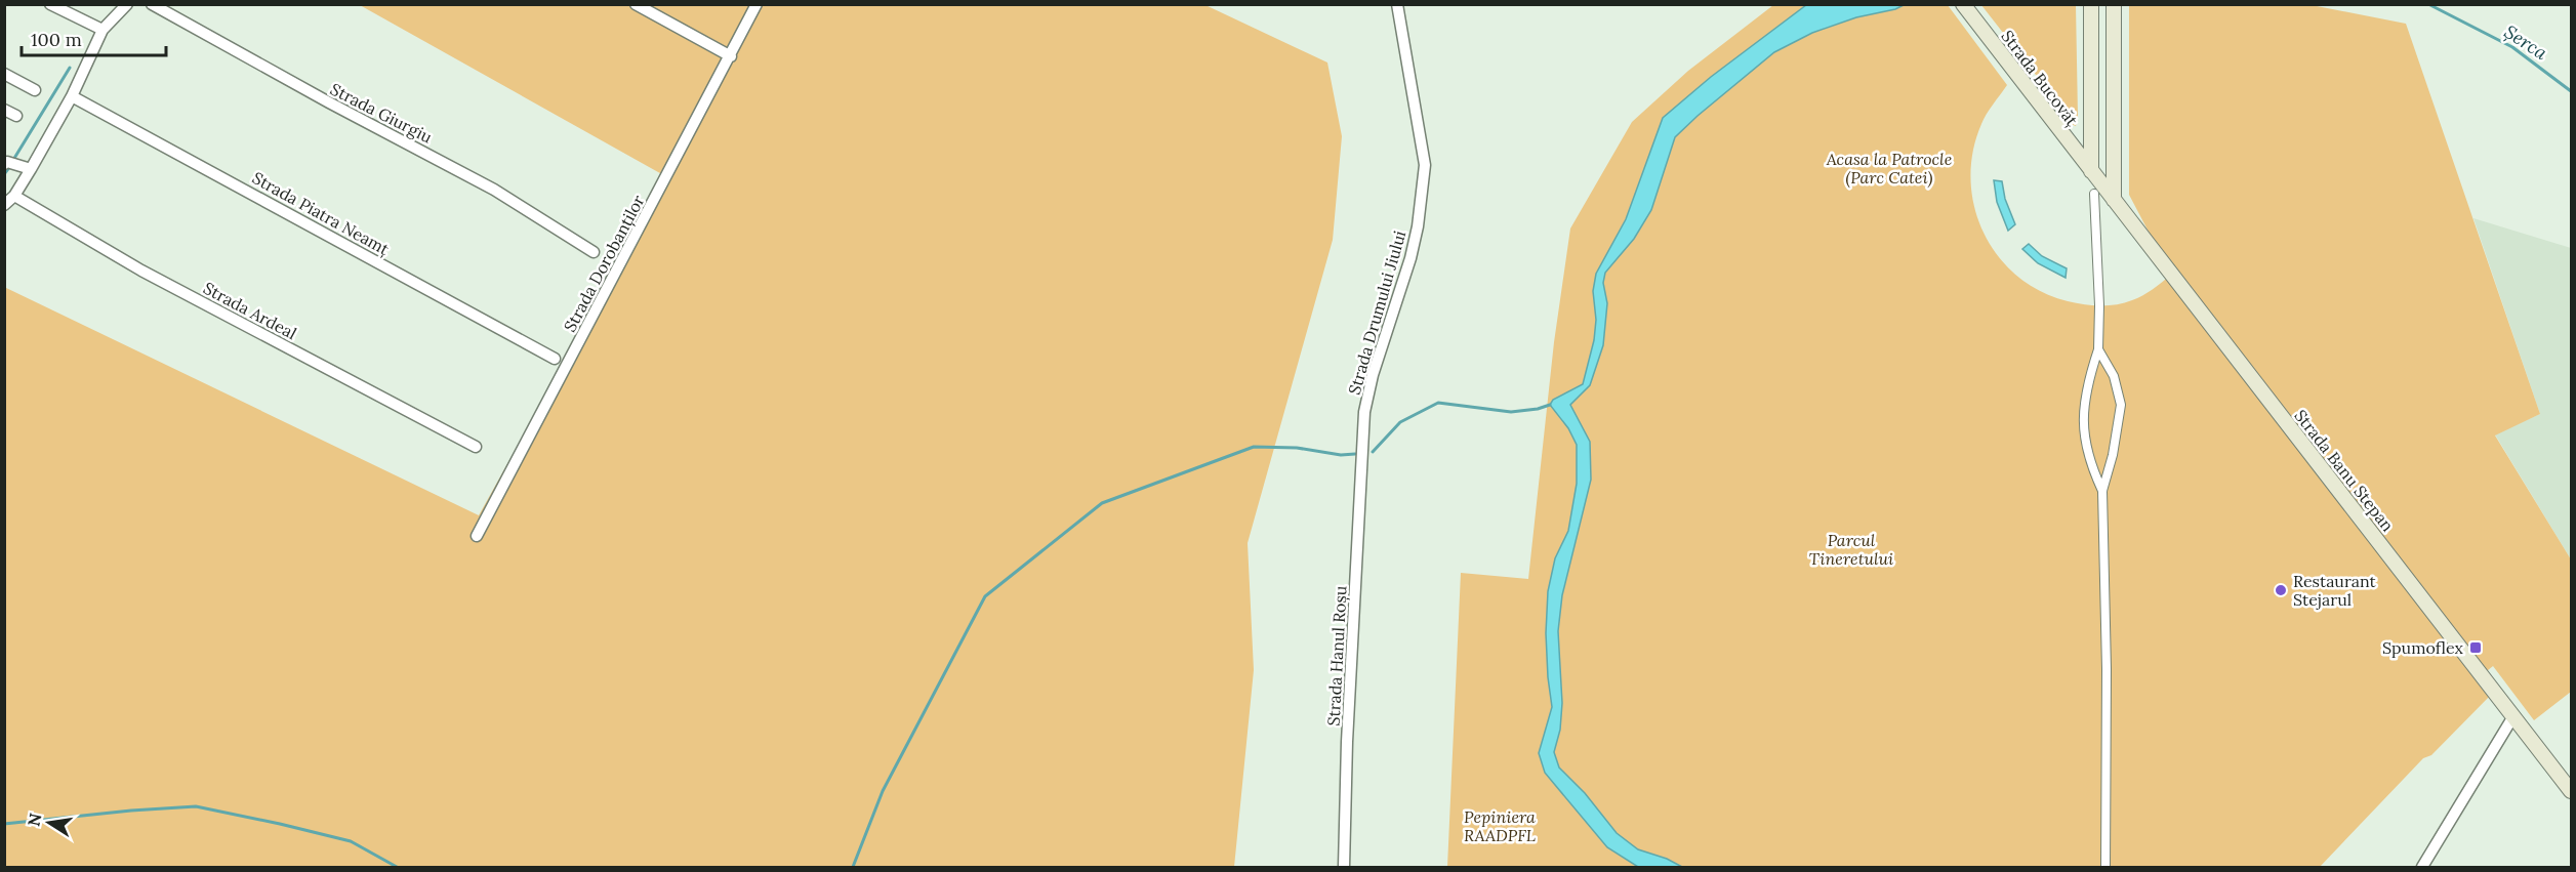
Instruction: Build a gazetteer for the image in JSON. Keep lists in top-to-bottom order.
{
  "streets": {
    "main road": ["Strada Bucovăț", "Strada Banu Stepan"],
    "street": [
      "Strada Giurgiu",
      "Strada Piatra Neamț",
      "Strada Dorobanților",
      "Strada Ardeal",
      "Strada Drumului Jiului",
      "Strada Hanul Roșu"
    ]
  },
  "crossings": [
    ["Strada Bucovăț", "Strada Banu Stepan"],
    ["Strada Drumului Jiului", "Strada Hanul Roșu"]
  ],
  "water": ["Șerca"],
  "parks": ["Acasa la Patrocle (Parc Catei)", "Parcul Tineretului", "Pepiniera RAADPFL"],
  "places": {
    "other": ["Restaurant Stejarul"],
    "transit": ["Spumoflex"]
  },
  "scale_bar": "100 m",
  "north": "left"
}
